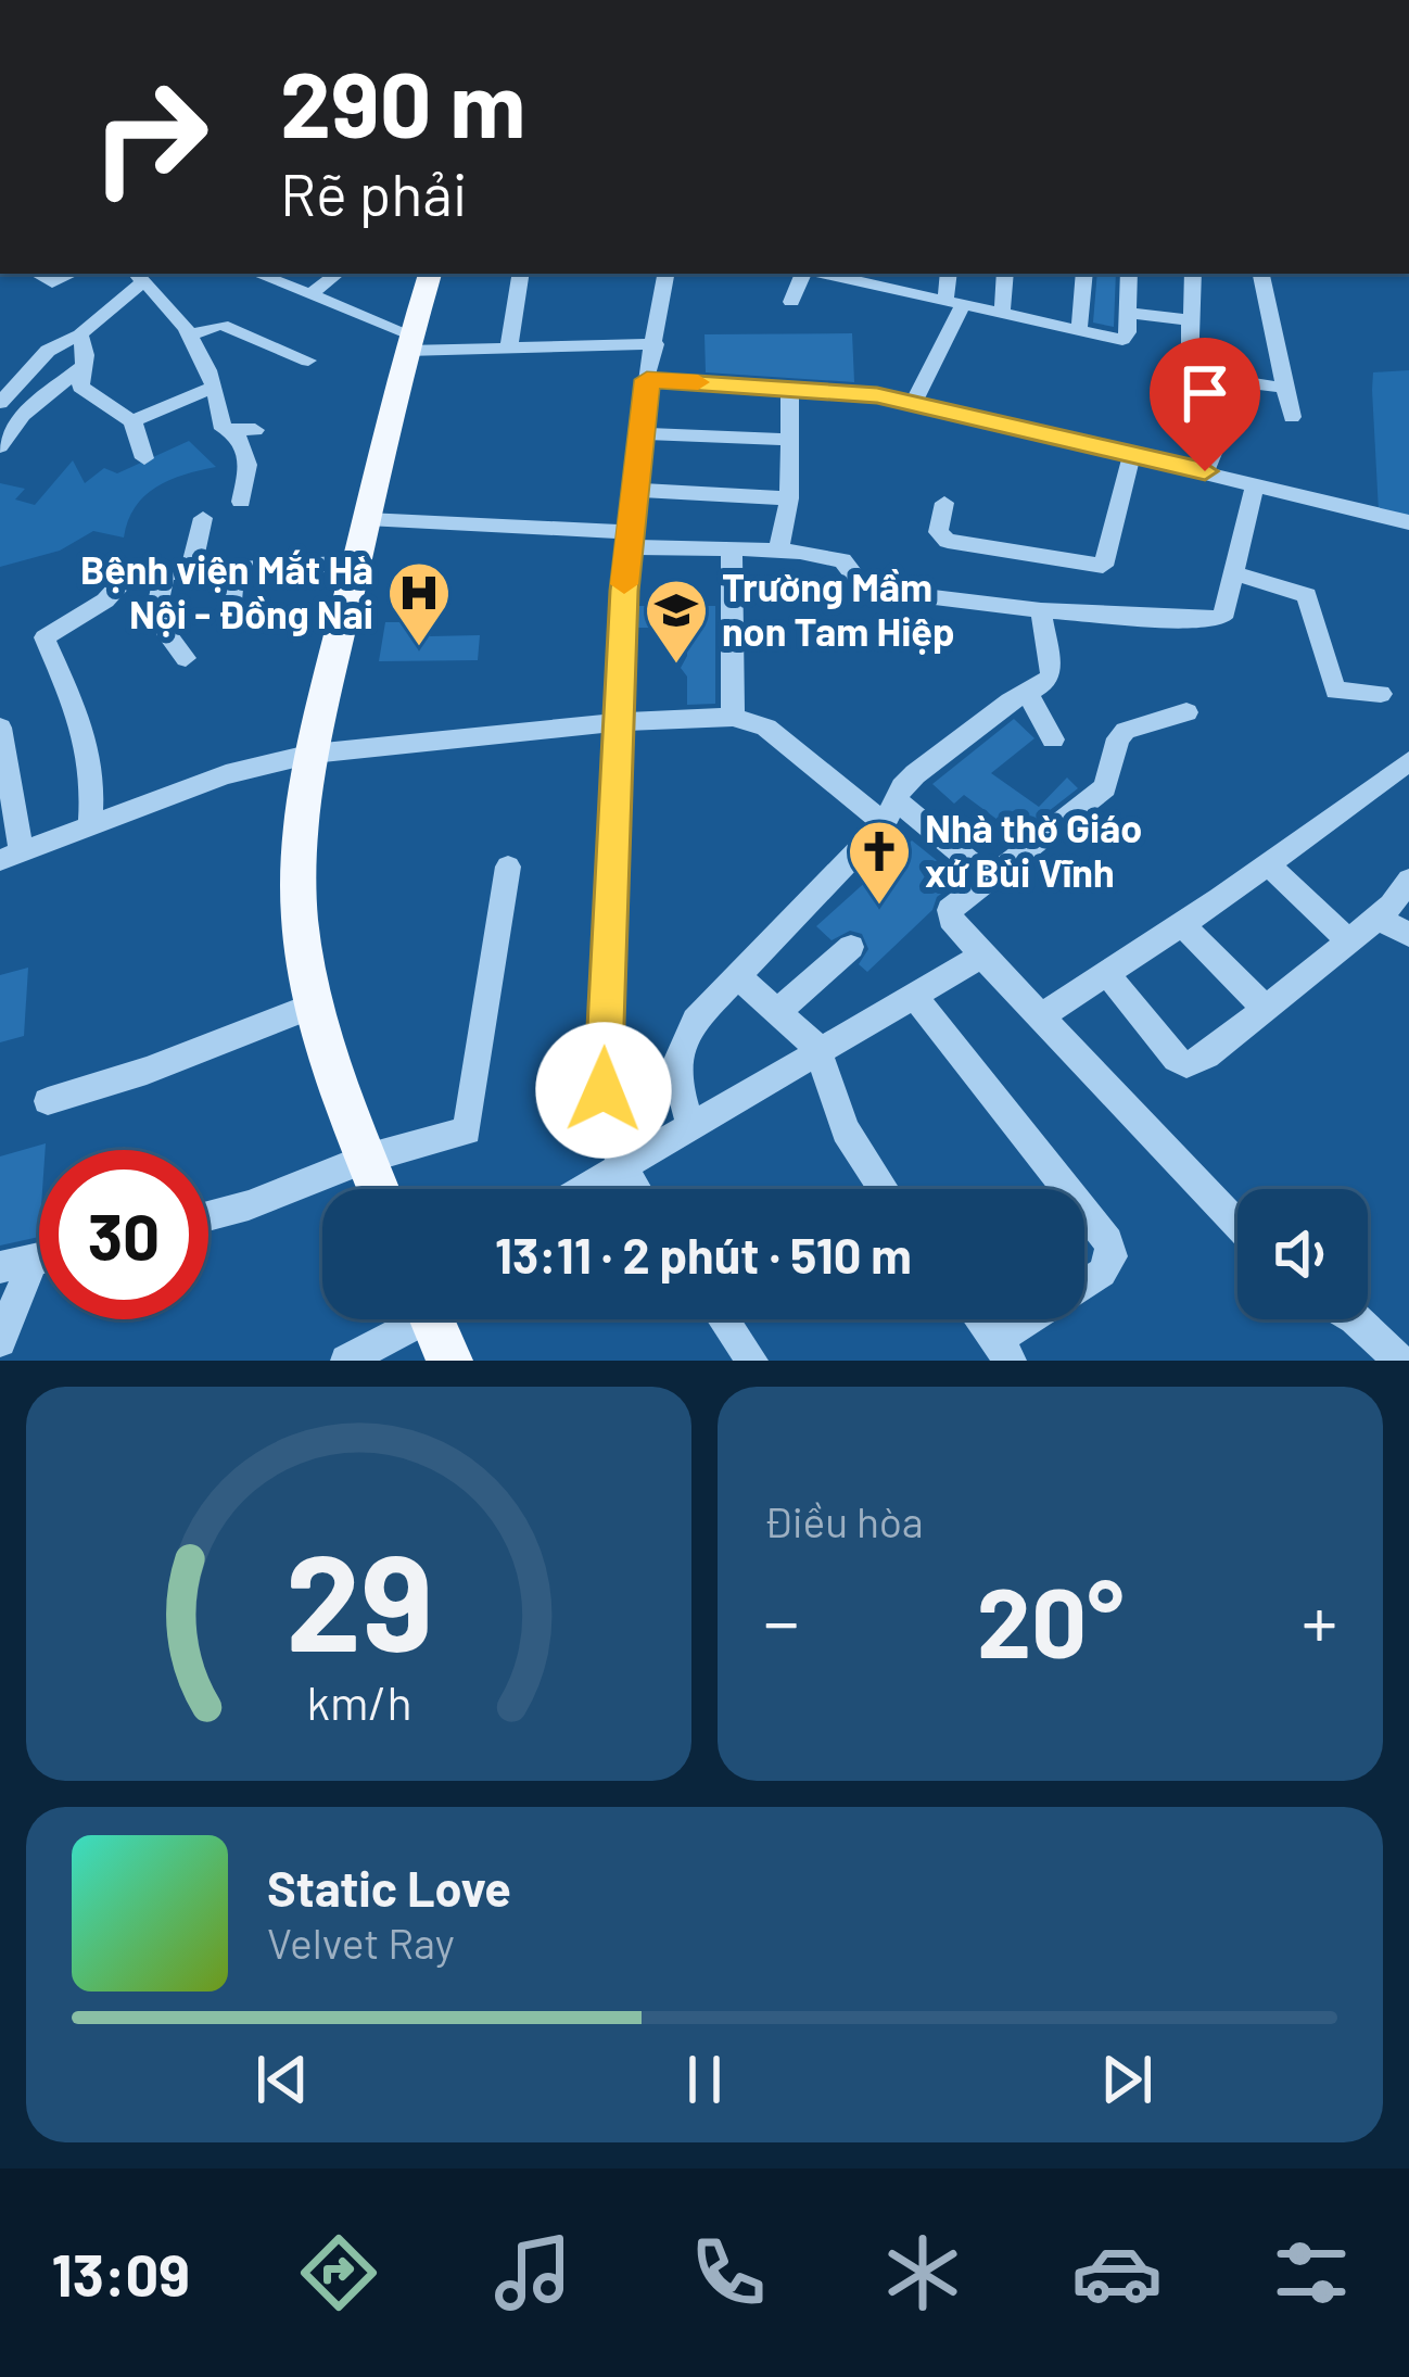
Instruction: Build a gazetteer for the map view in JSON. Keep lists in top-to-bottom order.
{
  "places": {
    "hospital": ["Bệnh viện Mắt Hà Nội - Đồng Nai"],
    "school or university": ["Trường Mầm non Tam Hiệp"],
    "church": ["Nhà thờ Giáo xứ Bùi Vĩnh"]
  },
  "page": {
    "turn": ["290 m", "Rẽ phải"],
    "limit": "30",
    "trip": "13:11 · 2 phút · 510 m",
    "tile": "Điều hòa",
    "heat": ["−", "20°", "+"],
    "song": ["Static Love", "Velvet Ray"],
    "tabs": "13:09",
    "gauge": ["29", "km/h"]
  }
}
